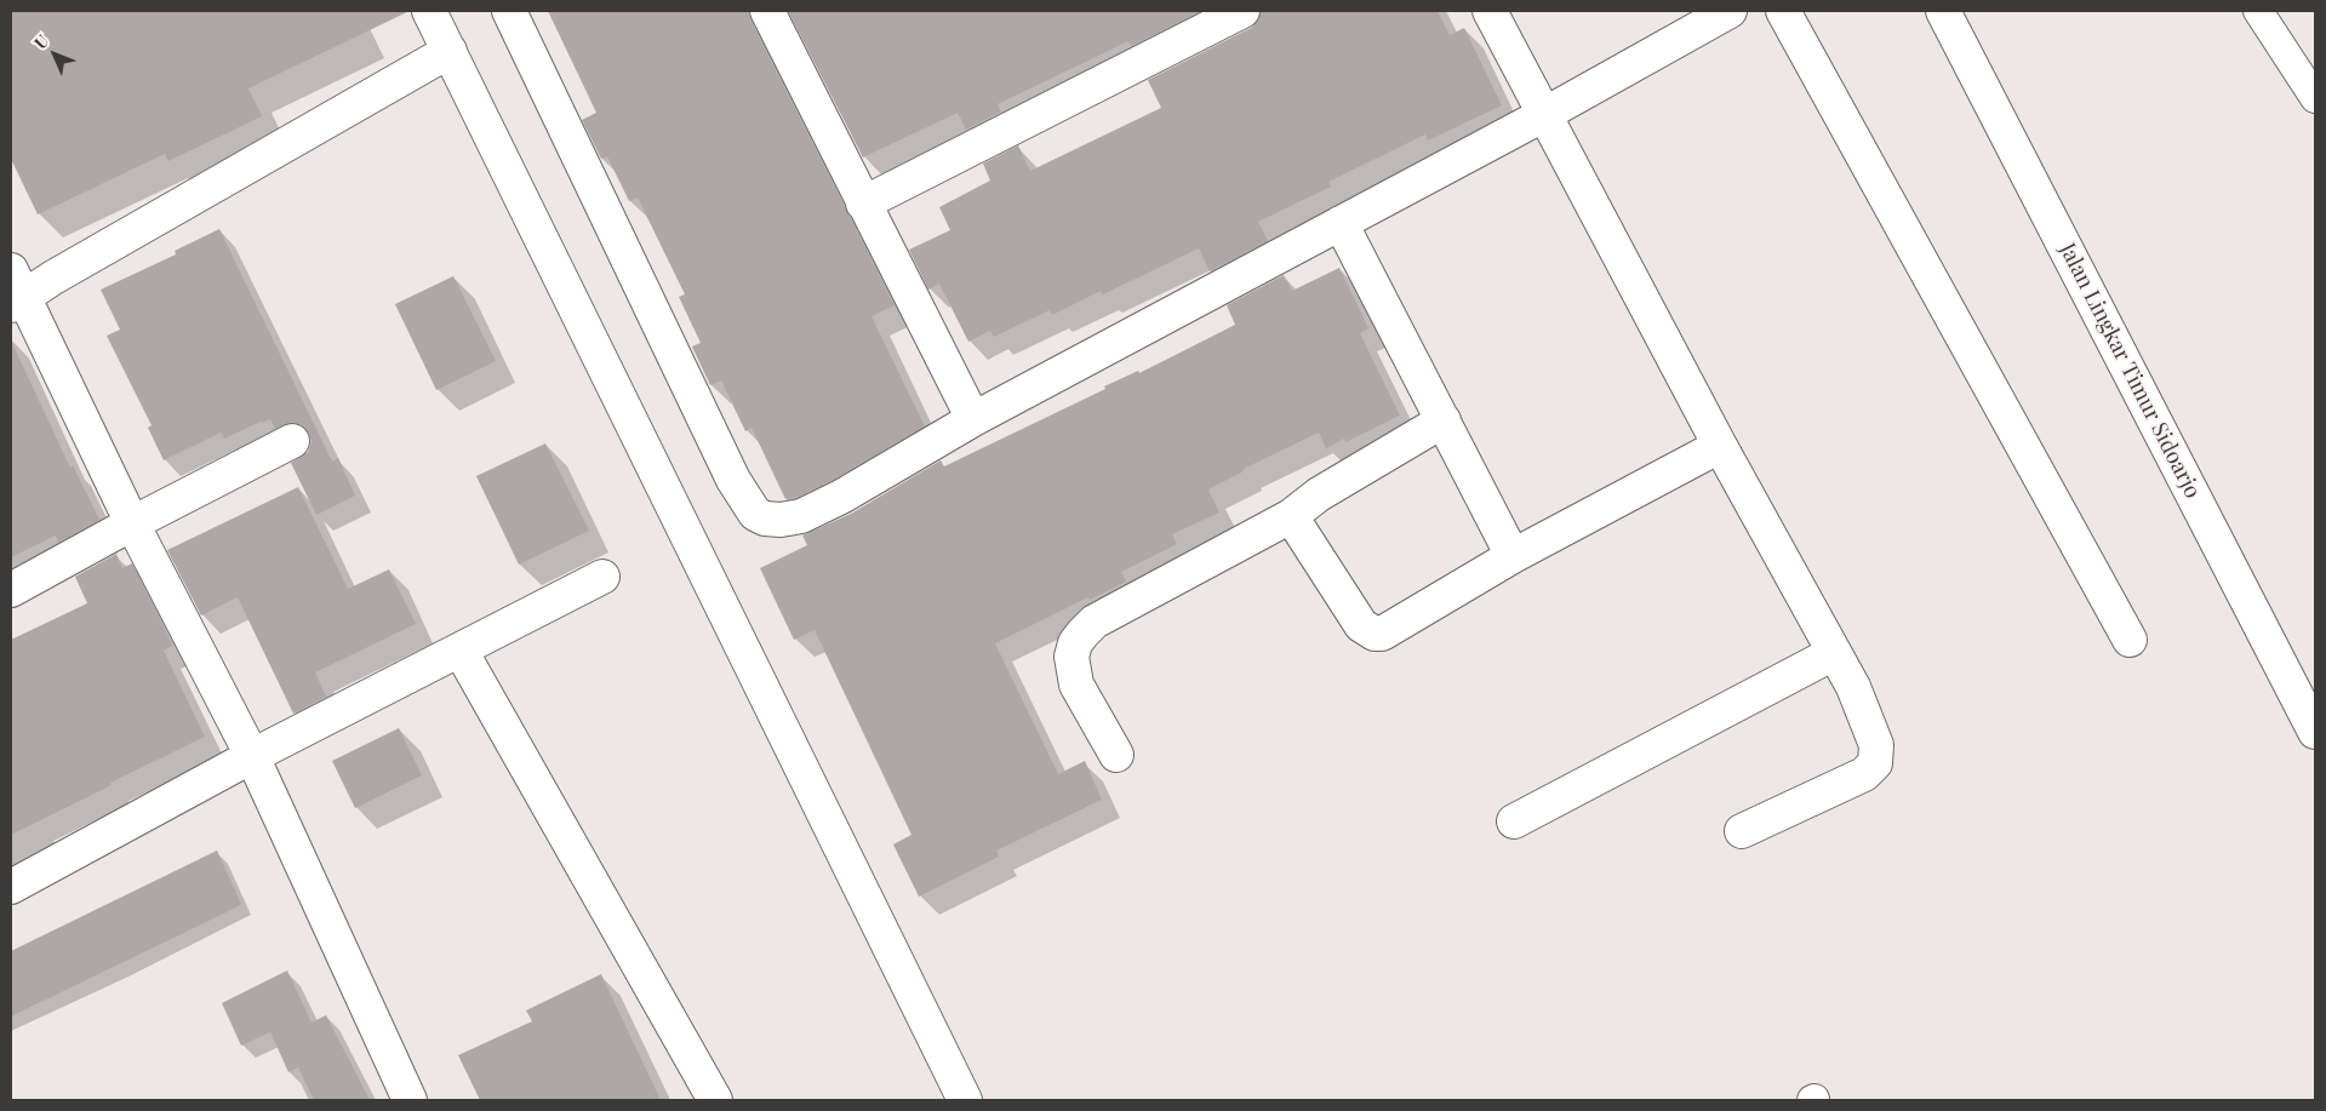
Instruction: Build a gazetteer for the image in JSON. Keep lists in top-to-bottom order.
{
  "streets": {
    "street": ["Jalan Lingkar Timur Sidoarjo"]
  },
  "north": "top left"
}
